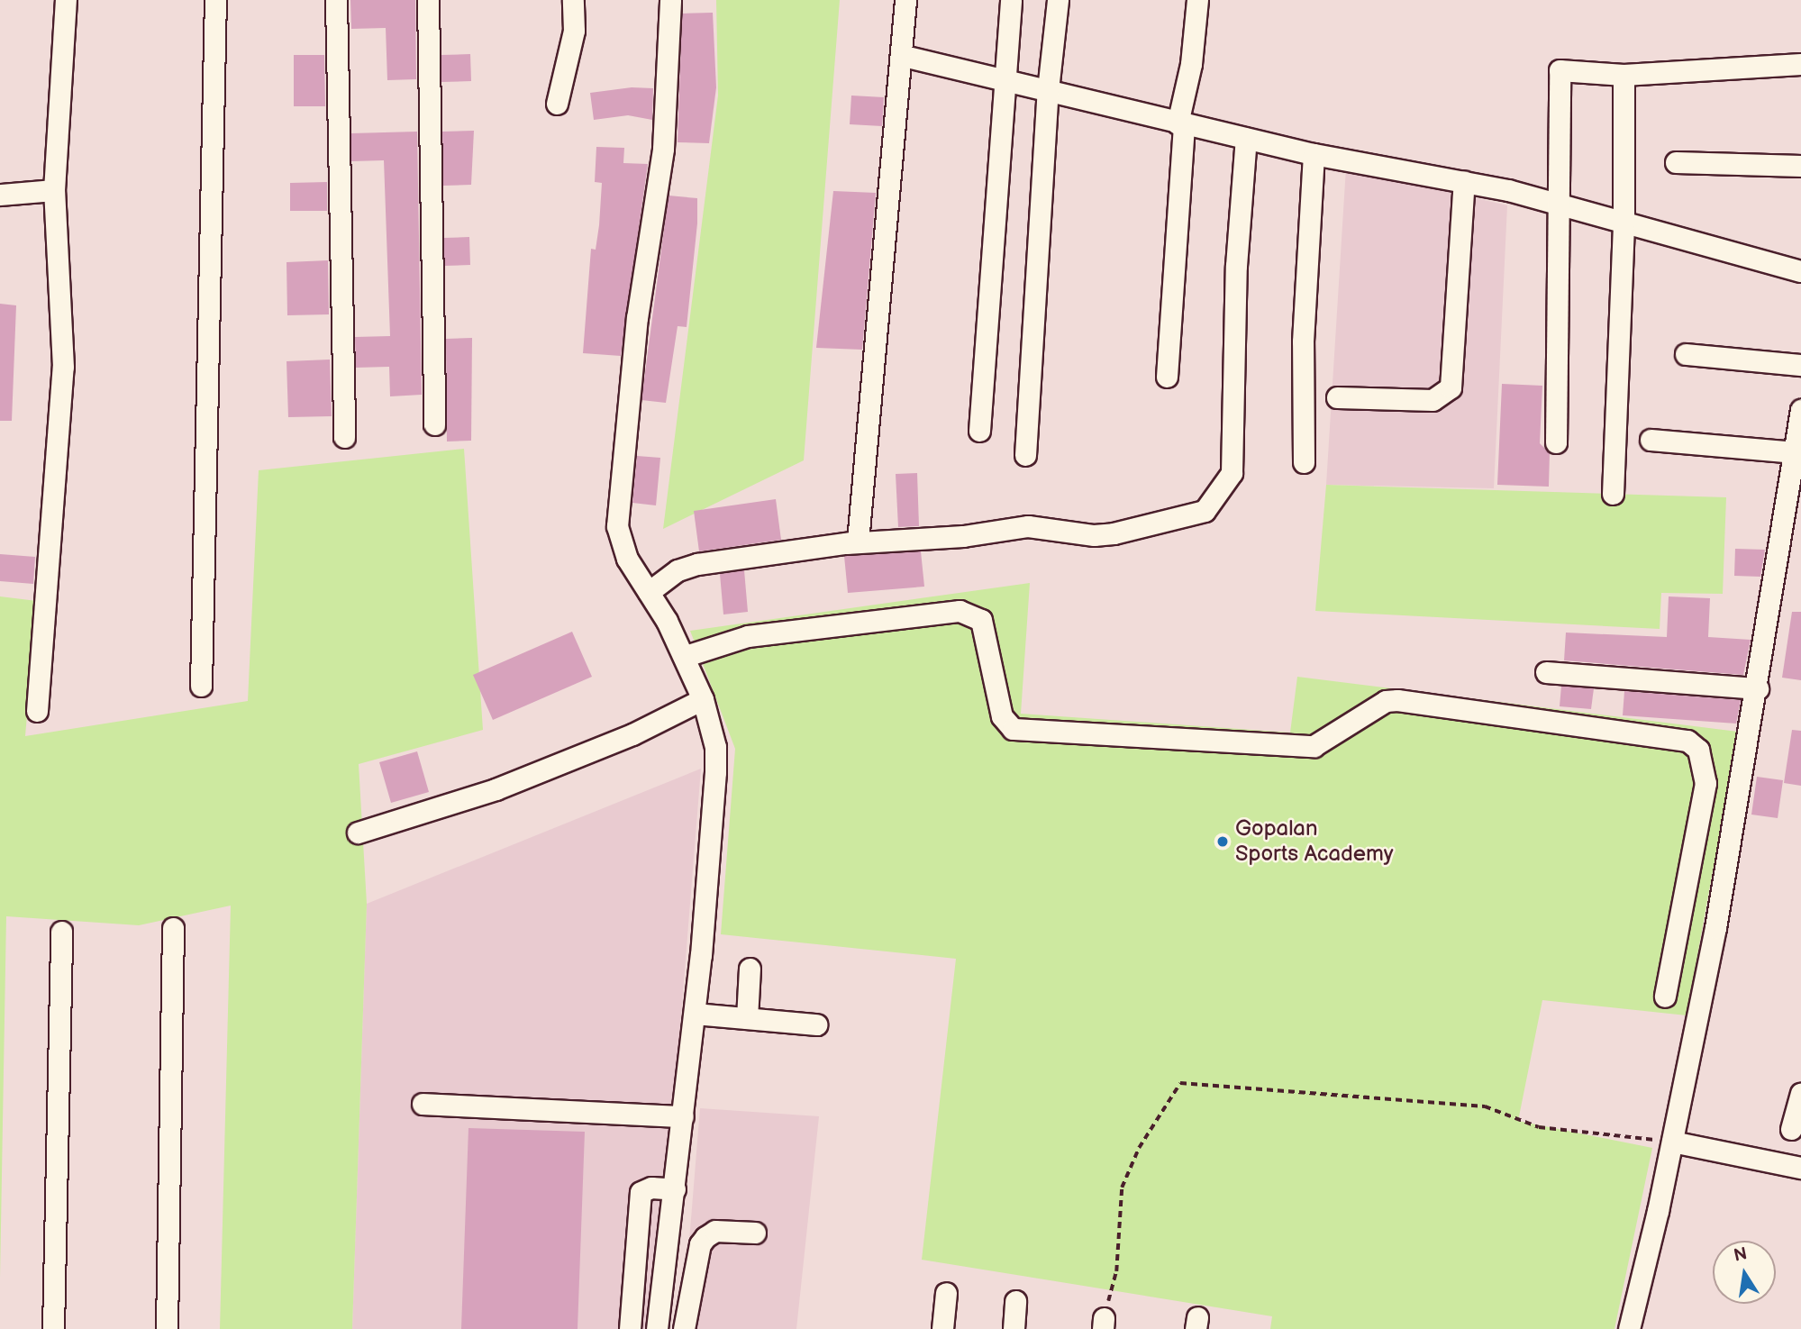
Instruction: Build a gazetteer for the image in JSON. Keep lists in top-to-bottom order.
{
  "places": ["Gopalan Sports Academy"],
  "north": "top"
}
